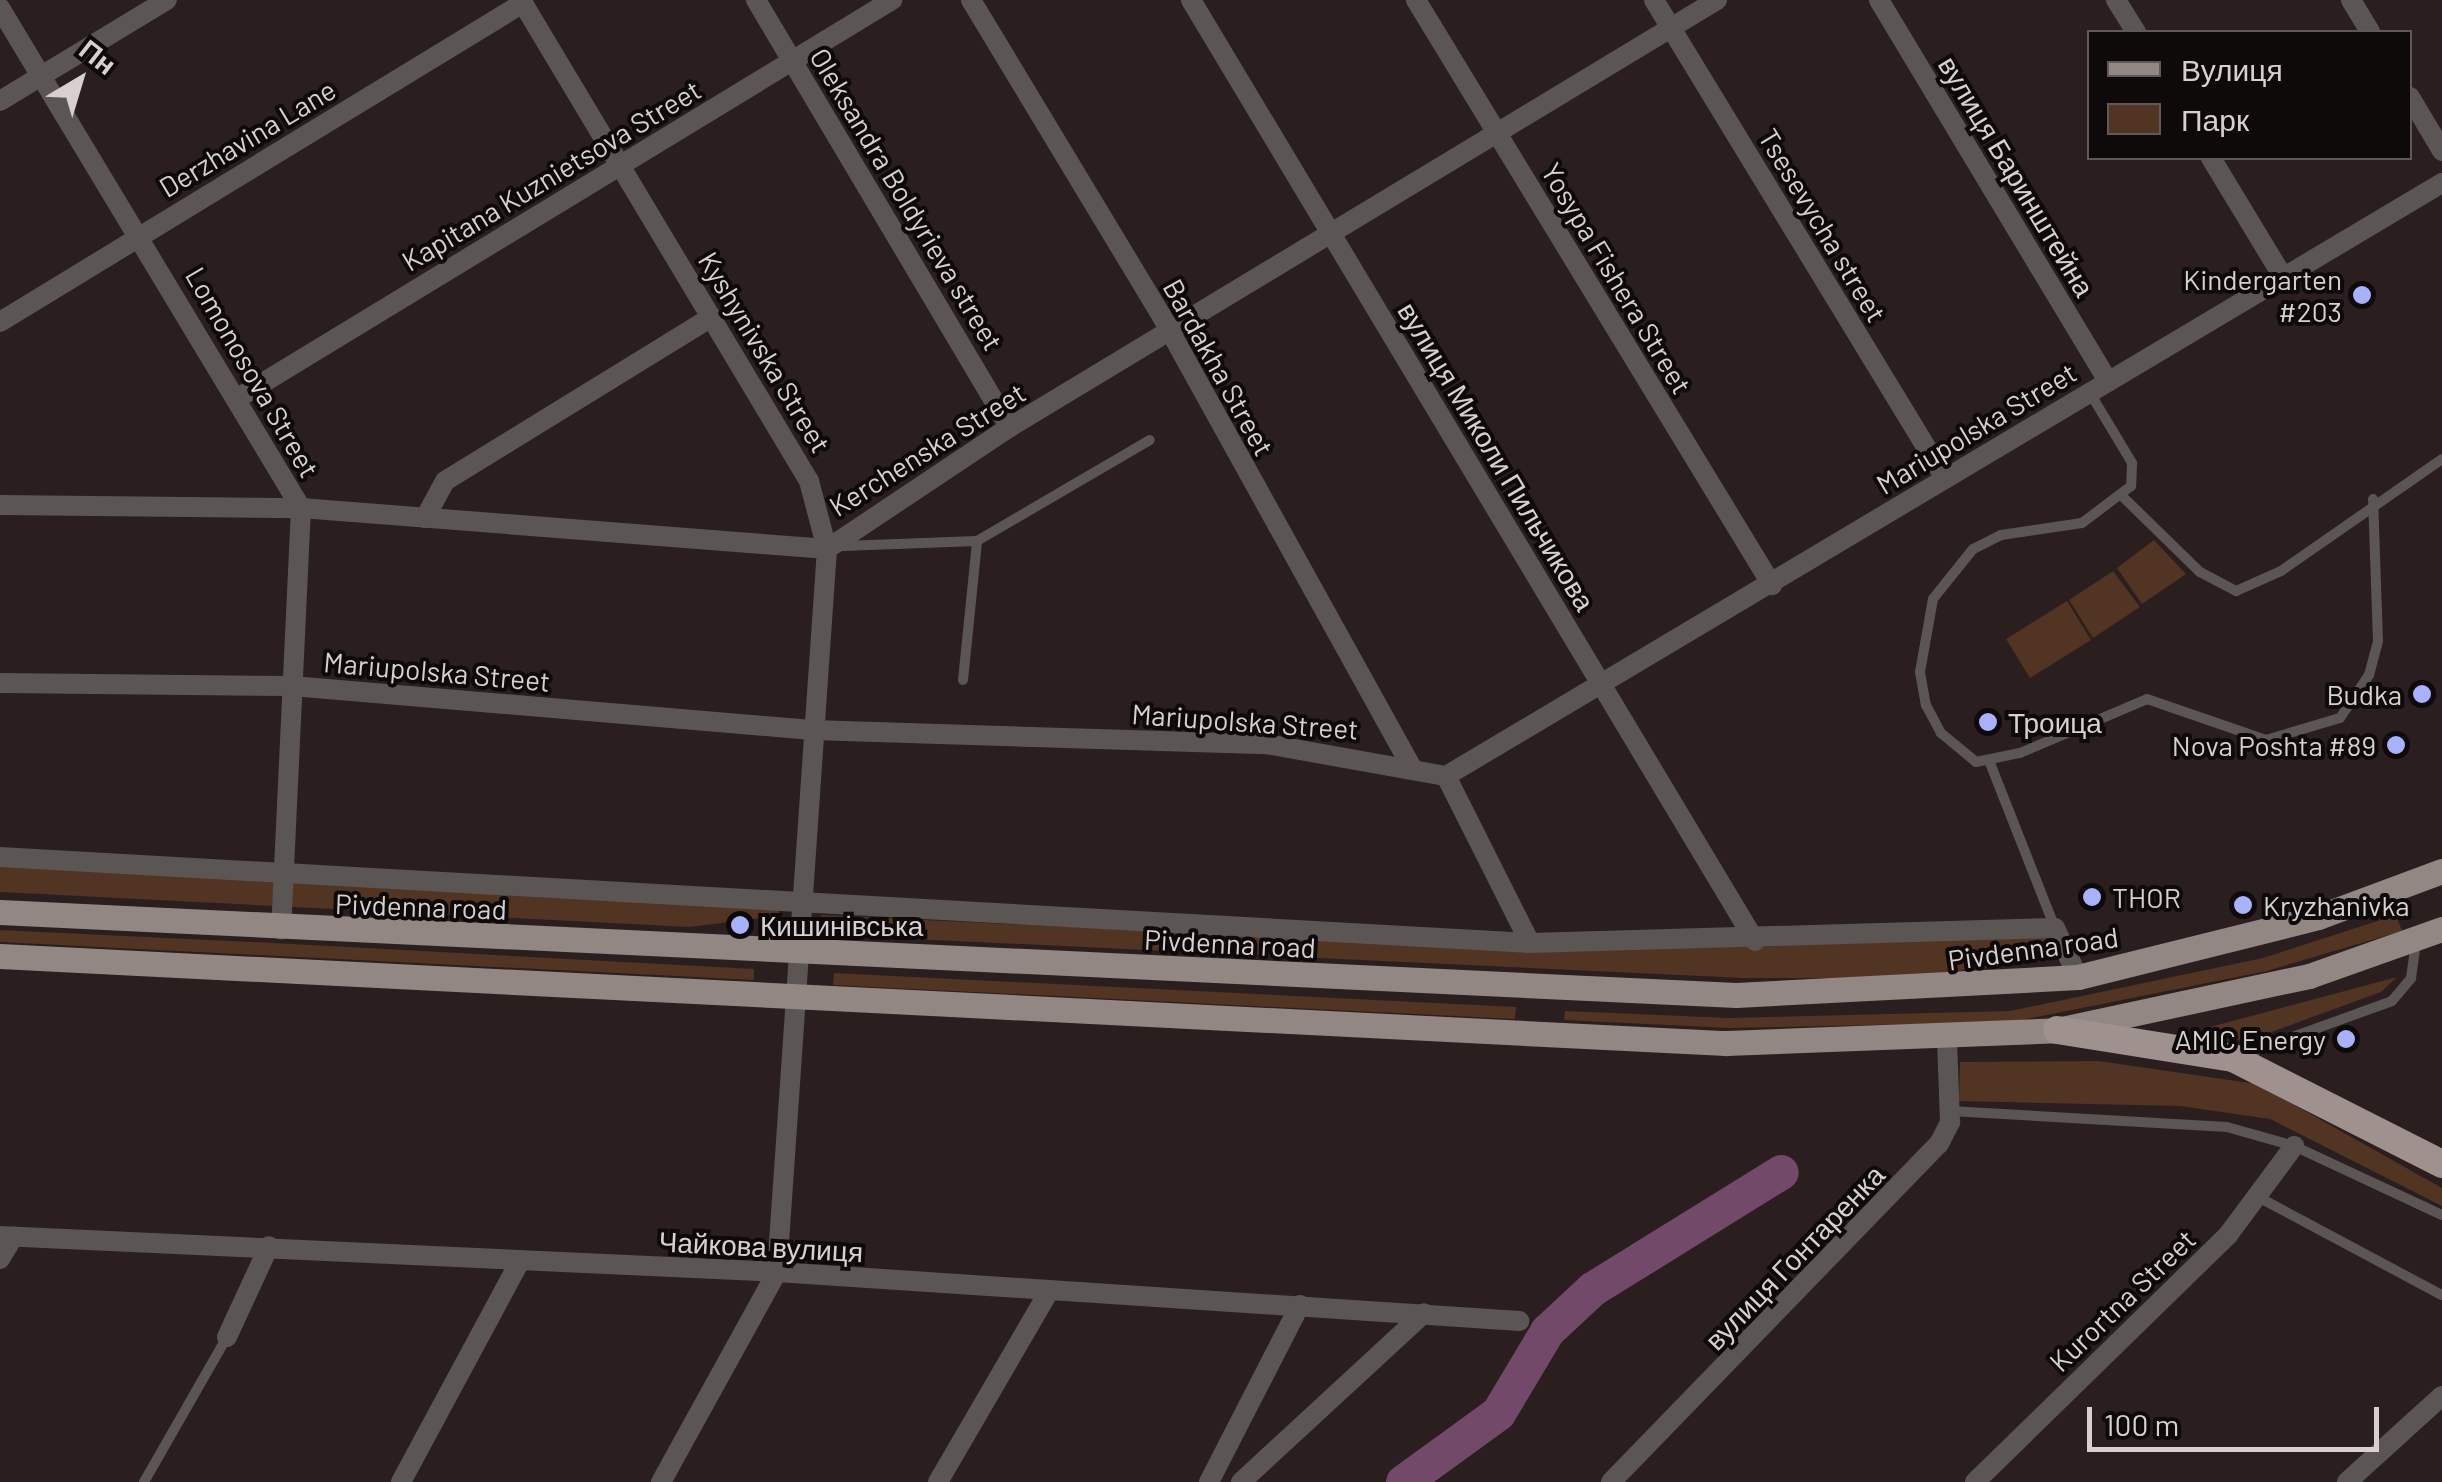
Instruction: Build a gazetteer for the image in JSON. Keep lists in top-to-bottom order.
{
  "streets": {
    "main road": ["Pivdenna road"],
    "street": [
      "Derzhavina Lane",
      "Kapitana Kuznietsova Street",
      "вулиця Баринштейна",
      "Oleksandra Boldyrieva street",
      "Tsesevycha street",
      "Yosypa Fishera Street",
      "Kyshynivska Street",
      "Bardakha Street",
      "Lomonosova Street",
      "Mariupolska Street",
      "Kerchenska Street",
      "вулиця Миколи Пильчикова",
      "Чайкова вулиця",
      "вулиця Гонтаренка",
      "Kurortna Street"
    ]
  },
  "crossings": [
    ["Derzhavina Lane", "Kyshynivska Street"],
    ["Derzhavina Lane", "Lomonosova Street"],
    ["Kapitana Kuznietsova Street", "Oleksandra Boldyrieva street"],
    ["Kapitana Kuznietsova Street", "Kyshynivska Street"],
    ["Kapitana Kuznietsova Street", "Lomonosova Street"],
    ["вулиця Баринштейна", "Mariupolska Street"],
    ["Oleksandra Boldyrieva street", "Kerchenska Street"],
    ["Tsesevycha street", "Mariupolska Street"],
    ["Tsesevycha street", "Kerchenska Street"],
    ["Yosypa Fishera Street", "Mariupolska Street"],
    ["Yosypa Fishera Street", "Kerchenska Street"],
    ["Kyshynivska Street", "Mariupolska Street"],
    ["Kyshynivska Street", "Kerchenska Street"],
    ["Kyshynivska Street", "Pivdenna road"],
    ["Kyshynivska Street", "Чайкова вулиця"],
    ["Bardakha Street", "Mariupolska Street"],
    ["Bardakha Street", "Kerchenska Street"],
    ["Lomonosova Street", "Mariupolska Street"],
    ["Lomonosova Street", "Kerchenska Street"],
    ["Lomonosova Street", "Pivdenna road"],
    ["Mariupolska Street", "вулиця Миколи Пильчикова"],
    ["Kerchenska Street", "вулиця Миколи Пильчикова"]
  ],
  "places": [
    "Kindergarten #203",
    "Budka",
    "Троица",
    "Nova Poshta #89",
    "THOR",
    "Kryzhanivka",
    "Кишинівська",
    "AMIC Energy"
  ],
  "legend": ["Вулиця", "Парк"],
  "scale_bar": "100 m",
  "north": "top right"
}
